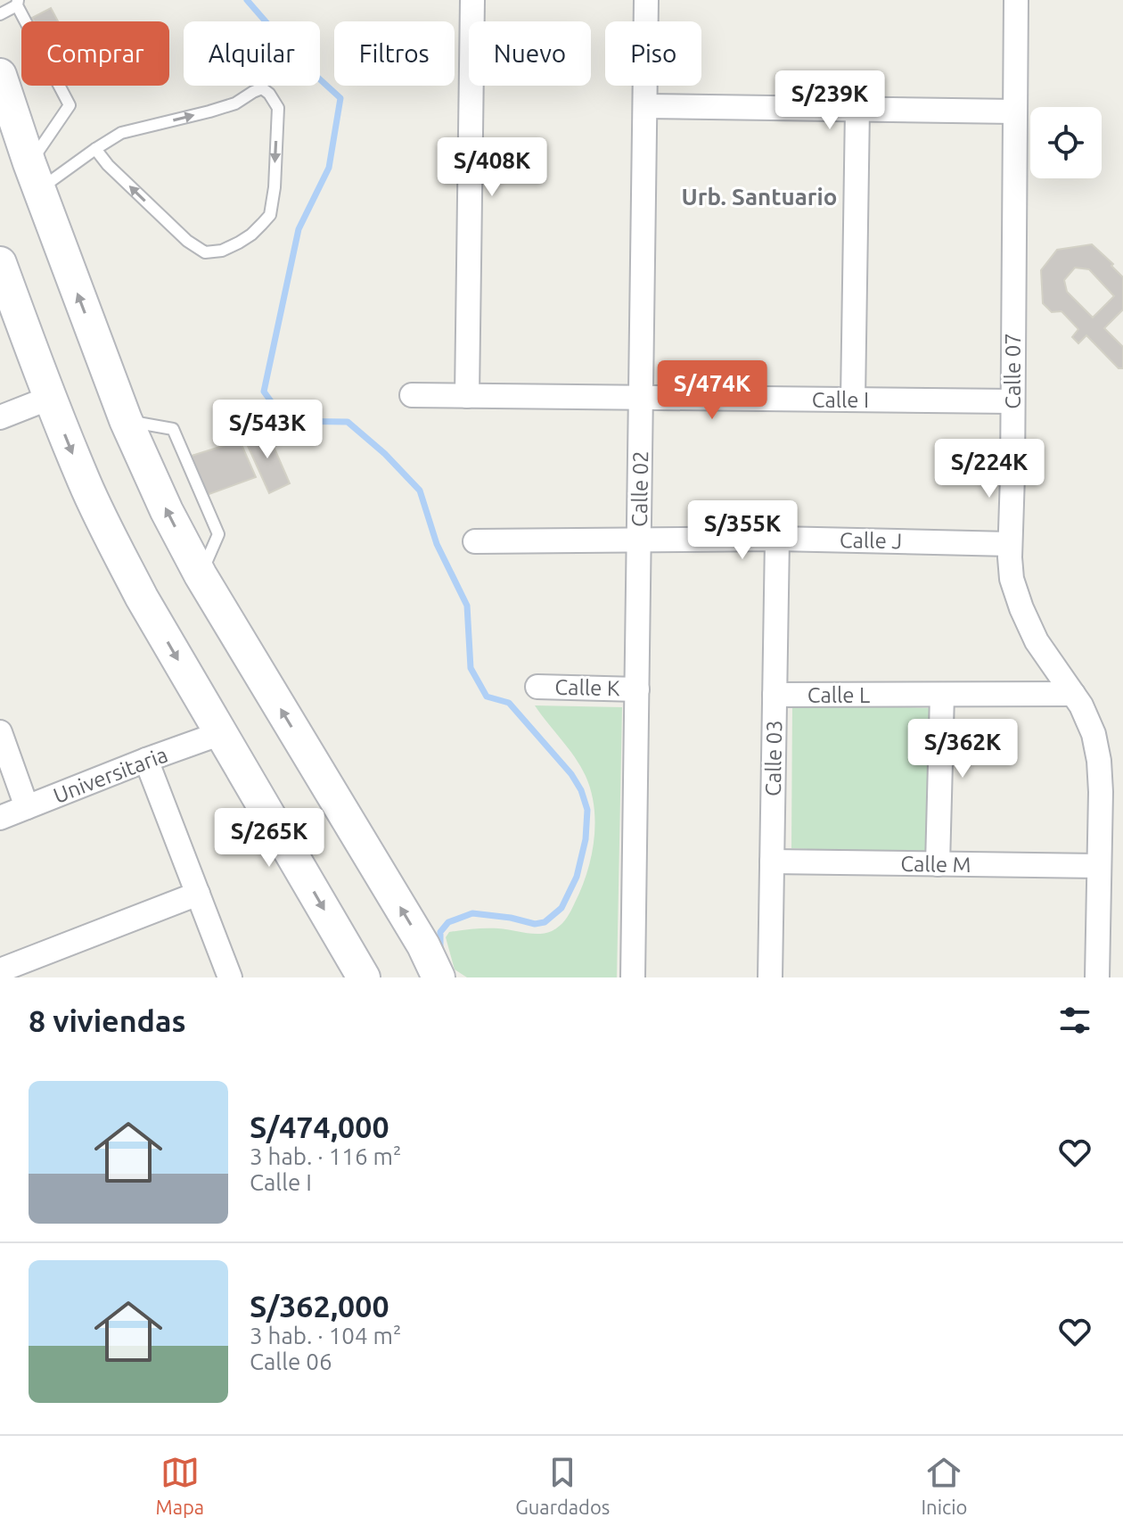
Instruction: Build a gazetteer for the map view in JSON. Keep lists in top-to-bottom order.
{
  "streets": {
    "street": [
      "Calle 07",
      "Calle I",
      "Calle 02",
      "Calle J",
      "Calle K",
      "Calle L",
      "Calle 03",
      "Universitaria",
      "Calle M"
    ]
  },
  "crossings": [
    ["Calle 07", "Calle I"],
    ["Calle 07", "Calle J"],
    ["Calle 07", "Calle L"],
    ["Calle 07", "Calle M"],
    ["Calle I", "Calle 02"],
    ["Calle 02", "Calle J"],
    ["Calle 02", "Calle K"],
    ["Calle J", "Calle 03"],
    ["Calle L", "Calle 03"],
    ["Calle 03", "Calle M"]
  ],
  "districts": ["Urb. Santuario"],
  "page": {
    "chip": [
      "Comprar",
      "Alquilar",
      "Filtros",
      "Nuevo",
      "Piso"
    ],
    "price": [
      "S/239K",
      "S/408K",
      "S/474K",
      "S/543K",
      "S/224K",
      "S/355K",
      "S/362K",
      "S/265K"
    ],
    "heading": "8 viviendas",
    "list": [
      {
        "name": "S/474,000",
        "note": "3 hab. · 116 m² · Calle I"
      },
      {
        "name": "S/362,000",
        "note": "3 hab. · 104 m² · Calle 06"
      }
    ],
    "tabs": ["Mapa", "Guardados", "Inicio"]
  }
}
